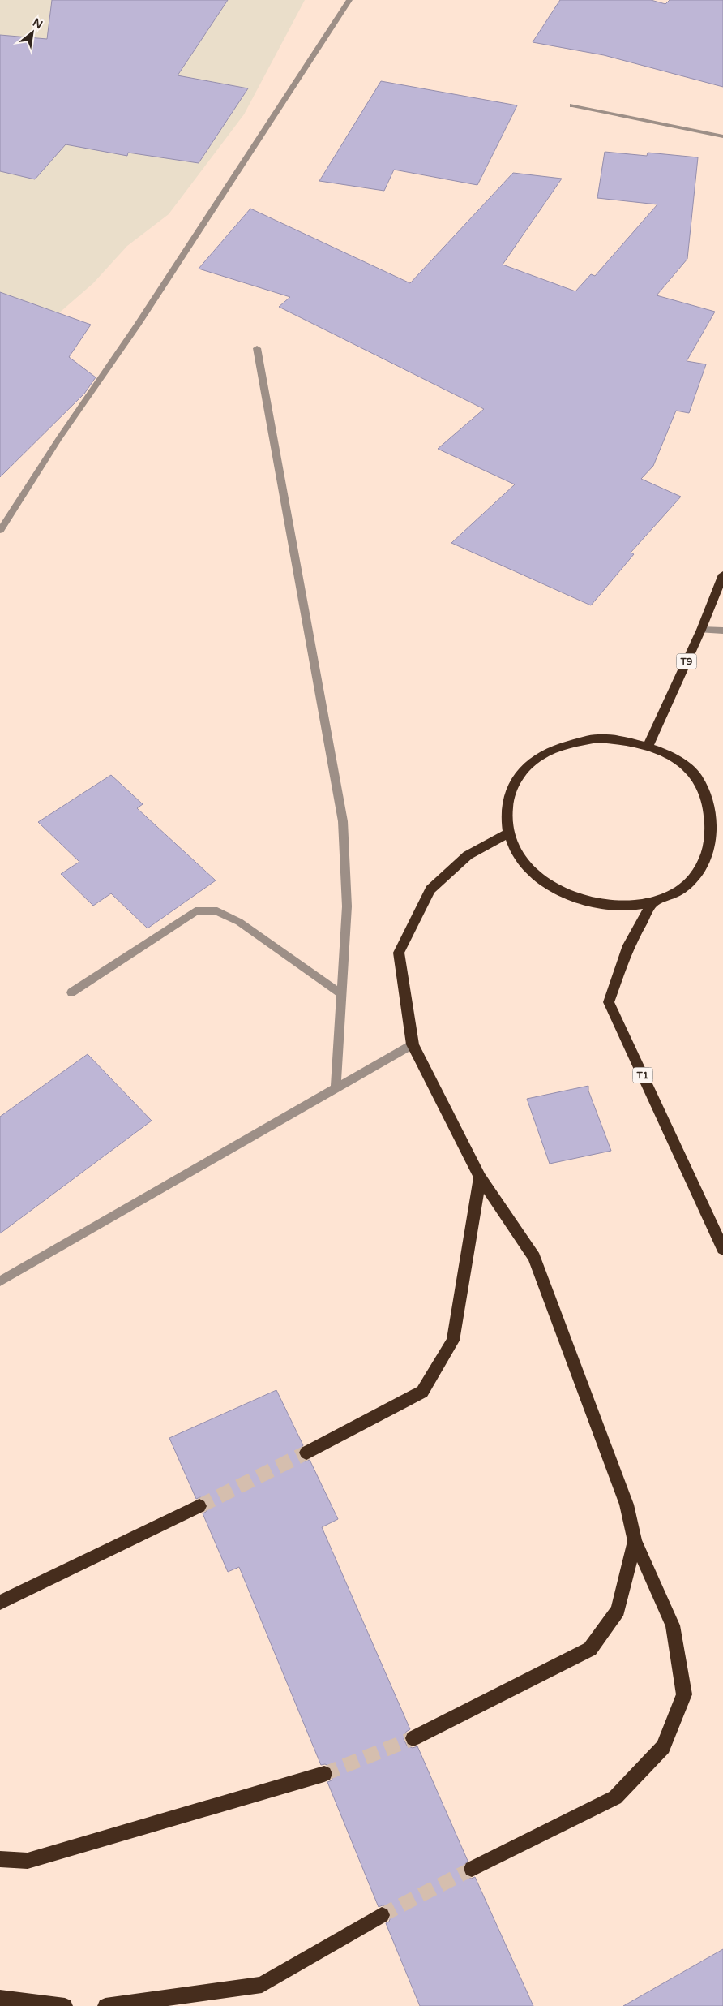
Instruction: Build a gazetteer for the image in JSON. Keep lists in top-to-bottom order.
{
  "streets": {
    "highway": ["T9", "T1"]
  },
  "north": "top right"
}
